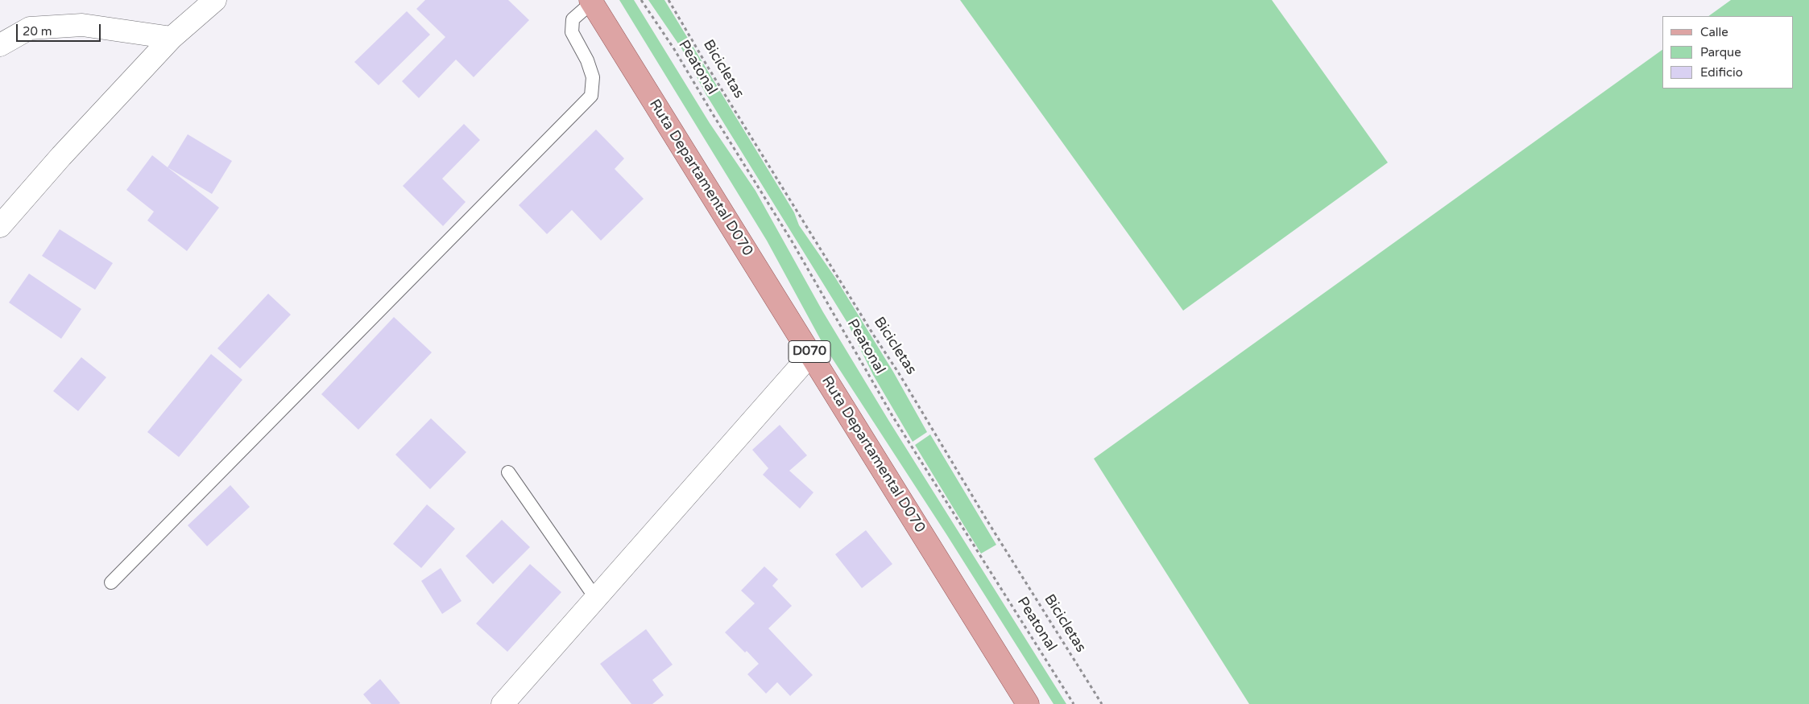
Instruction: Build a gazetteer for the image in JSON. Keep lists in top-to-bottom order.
{
  "streets": {
    "main road": ["Ruta Departamental D070", "D070"],
    "path": ["Peatonal", "Bicicletas"]
  },
  "legend": ["Calle", "Parque", "Edificio"],
  "scale_bar": "20 m"
}
